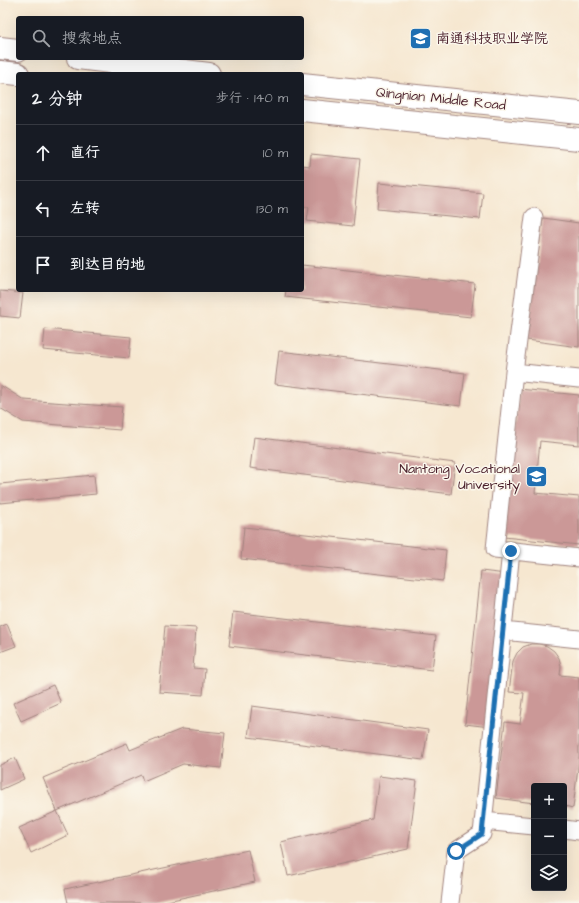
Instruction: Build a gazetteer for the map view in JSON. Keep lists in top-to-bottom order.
{
  "streets": {
    "main road": ["Qingnian Middle Road"]
  },
  "places": {
    "school or university": ["南通科技职业学院", "Nantong Vocational University"]
  },
  "page": {
    "search": "搜索地点",
    "heading": ["2 分钟", "步行 · 140 m"],
    "list": [
      ["直行", "10 m"],
      ["左转", "130 m"],
      "到达目的地"
    ],
    "map_buttons": ["+", "−"]
  }
}
